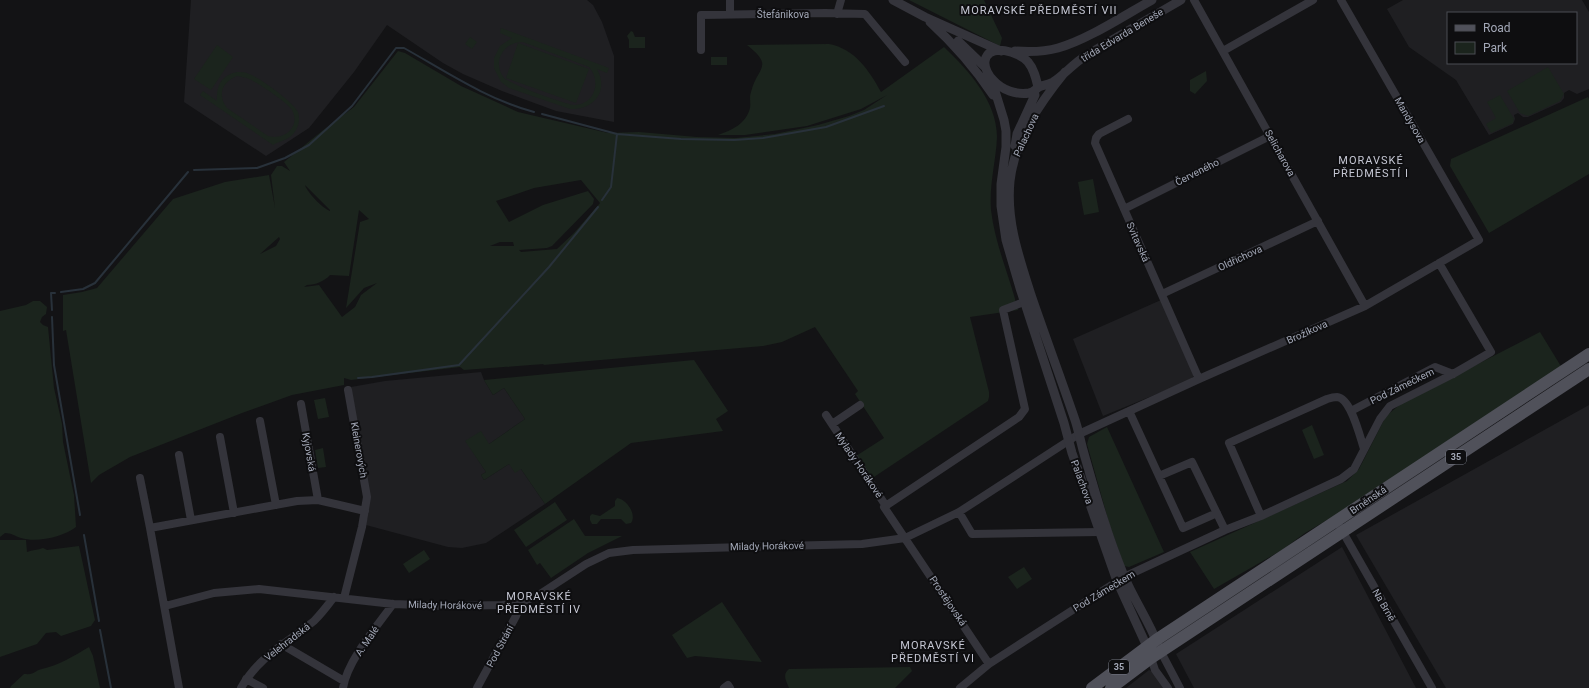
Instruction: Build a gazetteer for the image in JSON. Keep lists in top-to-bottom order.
{
  "streets": {
    "main road": ["35", "Brněnská"],
    "street": [
      "Štefánikova",
      "třída Edvarda Beneše",
      "Mandysova",
      "Palachova",
      "Selicharova",
      "Červeného",
      "Svitavská",
      "Oldřichova",
      "Brožíkova",
      "Pod Zámečkem",
      "Kleinerových",
      "Kyjovská",
      "Mylady Horákové",
      "Milady Horákové",
      "Prostějovská",
      "Na Brně",
      "A. Malé",
      "Velehradská",
      "Pod Strání"
    ]
  },
  "crossings": [
    ["třída Edvarda Beneše", "Palachova"],
    ["Mandysova", "Brožíkova"],
    ["Palachova", "Brožíkova"],
    ["Palachova", "Pod Zámečkem"],
    ["Palachova", "35"],
    ["Palachova", "Brněnská"],
    ["Palachova", "Milady Horákové"],
    ["Selicharova", "Červeného"],
    ["Selicharova", "Oldřichova"],
    ["Selicharova", "Brožíkova"],
    ["Červeného", "Svitavská"],
    ["Svitavská", "Oldřichova"],
    ["Svitavská", "Brožíkova"],
    ["Brožíkova", "Pod Zámečkem"],
    ["Brožíkova", "Milady Horákové"],
    ["Pod Zámečkem", "Prostějovská"],
    ["35", "Brněnská"],
    ["Brněnská", "Na Brně"],
    ["Milady Horákové", "Prostějovská"],
    ["Milady Horákové", "A. Malé"],
    ["Milady Horákové", "Velehradská"],
    ["Milady Horákové", "Pod Strání"],
    ["A. Malé", "Velehradská"]
  ],
  "districts": [
    "MORAVSKÉ PŘEDMĚSTÍ VII",
    "MORAVSKÉ PŘEDMĚSTÍ I",
    "MORAVSKÉ PŘEDMĚSTÍ IV",
    "MORAVSKÉ PŘEDMĚSTÍ VI"
  ],
  "legend": ["Road", "Park"]
}
